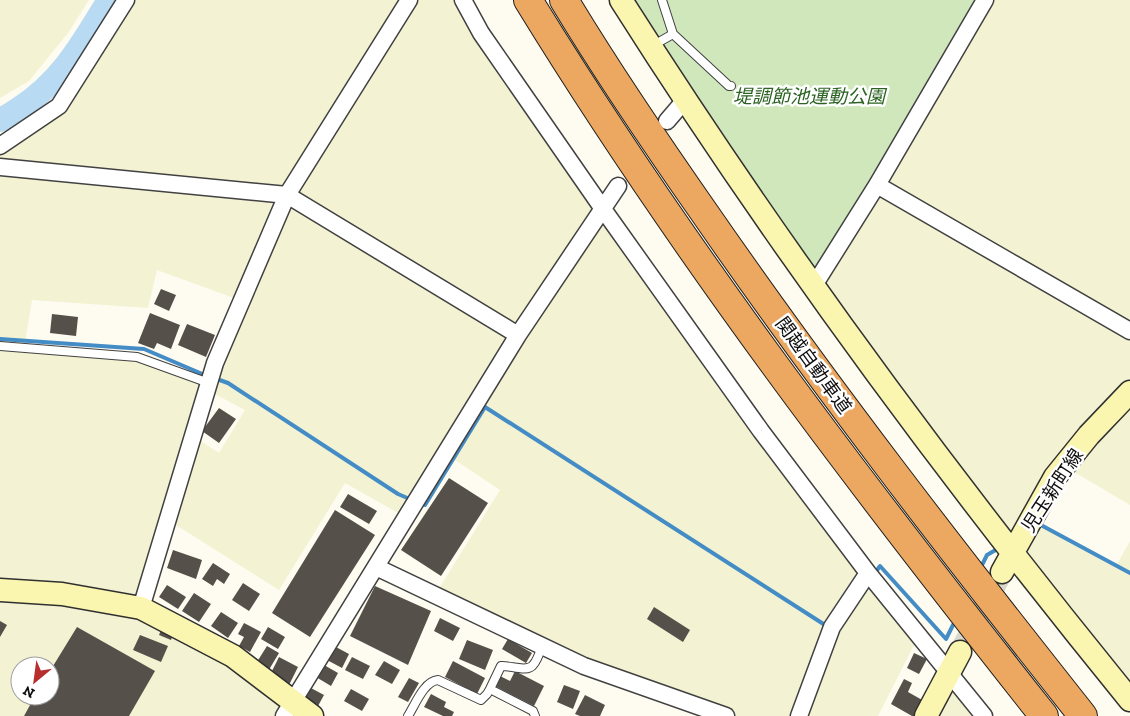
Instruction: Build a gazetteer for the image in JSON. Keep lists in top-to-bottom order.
{
  "streets": {
    "highway": ["関越自動車道"],
    "street": ["児玉新町線"]
  },
  "parks": ["堤調節池運動公園"],
  "north": "bottom left"
}
